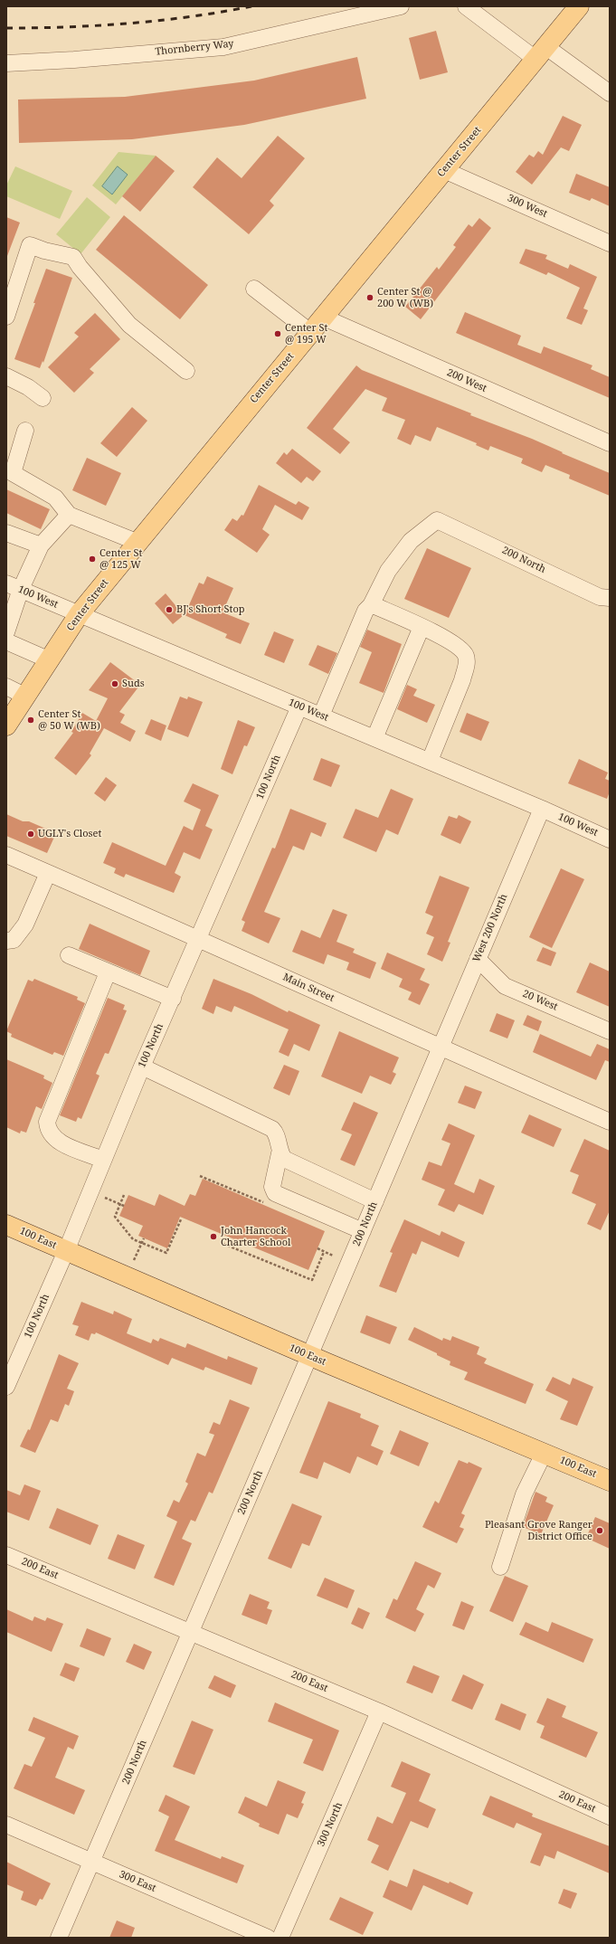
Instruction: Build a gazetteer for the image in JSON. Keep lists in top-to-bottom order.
{
  "streets": {
    "main road": ["Center Street", "100 East"],
    "street": [
      "Thornberry Way",
      "300 West",
      "200 West",
      "200 North",
      "100 West",
      "100 North",
      "West 200 North",
      "Main Street",
      "20 West",
      "200 East",
      "300 North",
      "300 East"
    ]
  },
  "crossings": [
    ["Center Street", "300 West"],
    ["Center Street", "200 West"],
    ["Center Street", "100 West"],
    ["200 North", "West 200 North"],
    ["200 North", "Main Street"],
    ["200 North", "100 East"],
    ["200 North", "200 East"],
    ["200 North", "300 East"],
    ["100 West", "100 North"],
    ["100 West", "West 200 North"],
    ["100 North", "Main Street"],
    ["100 North", "100 East"],
    ["West 200 North", "Main Street"],
    ["West 200 North", "20 West"],
    ["200 East", "300 North"]
  ],
  "places": [
    "Center St @ 200 W (WB)",
    "Center St @ 195 W",
    "Center St @ 125 W",
    "BJ's Short Stop",
    "Suds",
    "Center St @ 50 W (WB)",
    "UGLY's Closet",
    "John Hancock Charter School",
    "Pleasant Grove Ranger District Office"
  ]
}
